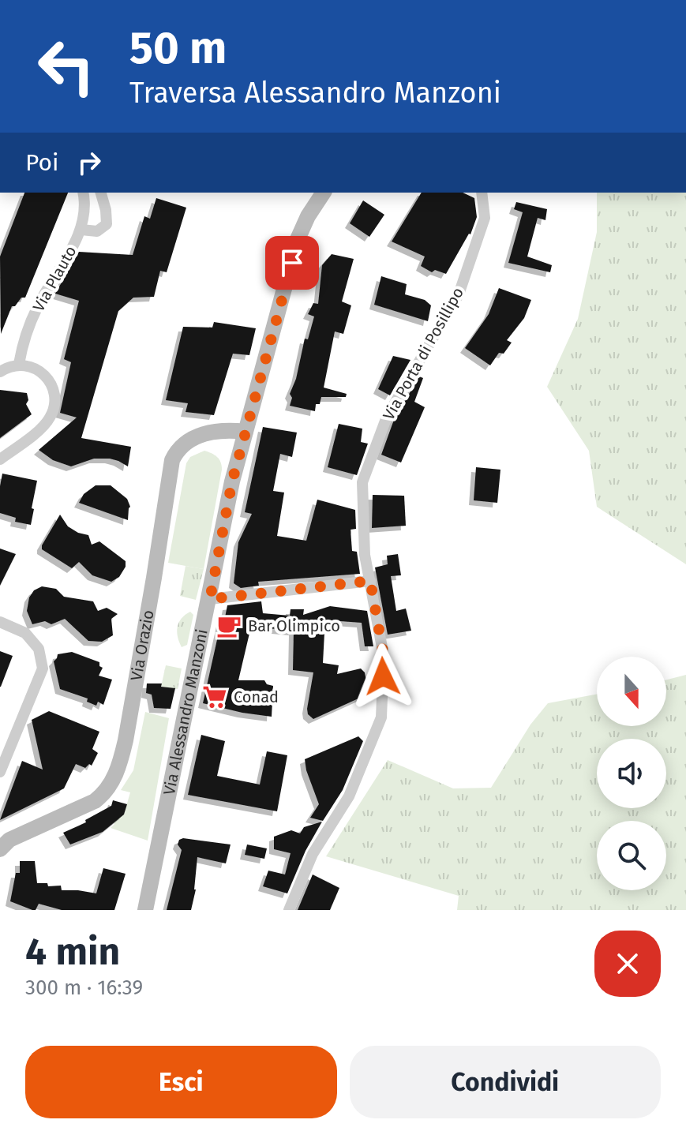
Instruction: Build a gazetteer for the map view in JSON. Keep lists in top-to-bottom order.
{
  "streets": {
    "street": [
      "Via Plauto",
      "Via Porta di Posillipo",
      "Via Orazio",
      "Via Alessandro Manzoni"
    ]
  },
  "crossings": [
    ["Via Orazio", "Via Alessandro Manzoni"]
  ],
  "places": {
    "cafe": ["Bar Olimpico"],
    "supermarket": ["Conad"]
  },
  "north": "bottom",
  "page": {
    "turn": ["50 m", "Traversa Alessandro Manzoni"],
    "then": "Poi",
    "heading": ["4 min", "300 m · 16:39"],
    "buttons": ["Esci", "Condividi"]
  }
}
